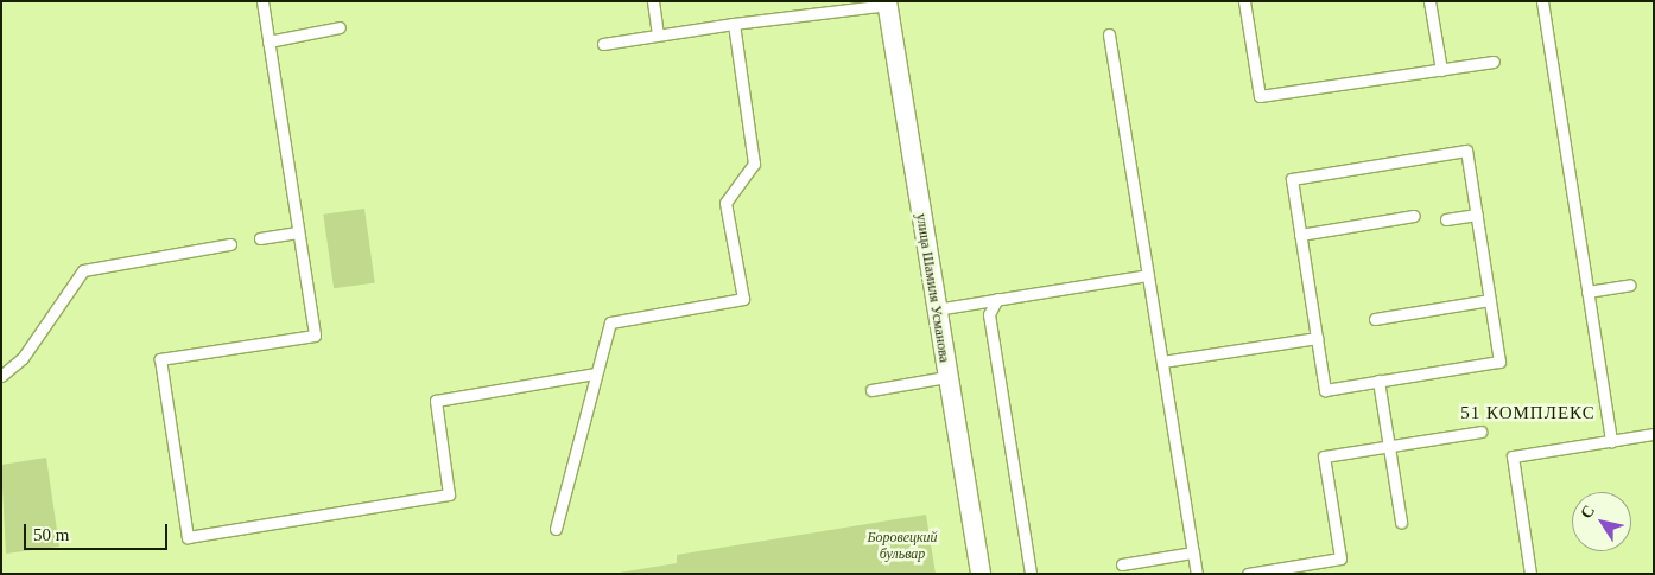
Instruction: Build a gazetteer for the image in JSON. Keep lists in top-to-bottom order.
{
  "streets": {
    "street": ["улица Шамиля Усманова"]
  },
  "districts": ["51 КОМПЛЕКС"],
  "parks": ["Боровецкий бульвар"],
  "scale_bar": "50 m",
  "north": "top left"
}
